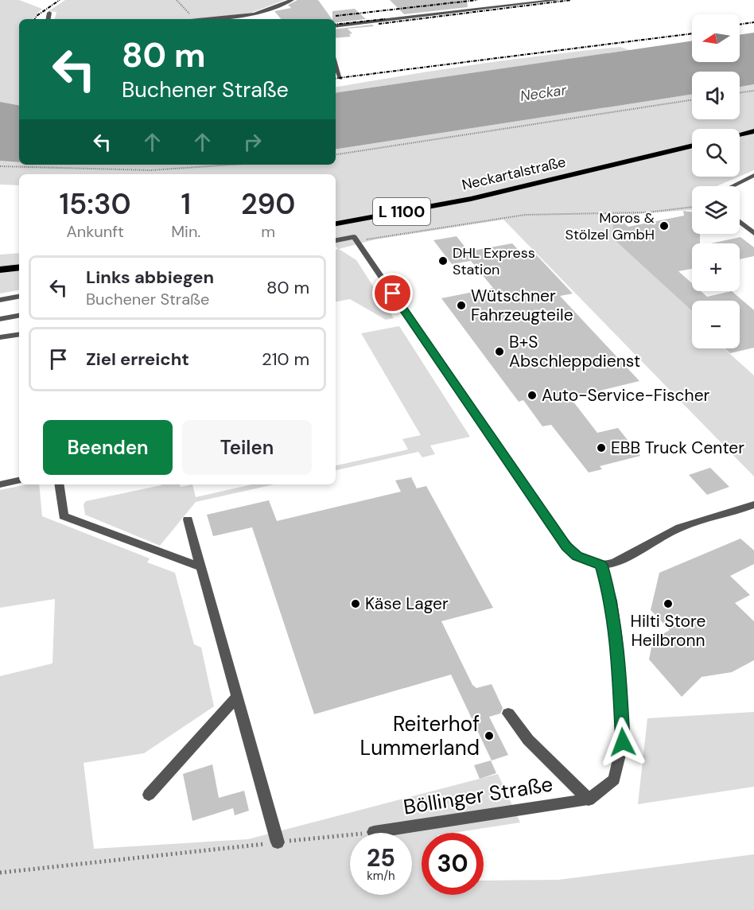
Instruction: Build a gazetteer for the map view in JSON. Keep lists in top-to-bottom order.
{
  "streets": {
    "main road": ["Neckartalstraße", "L 1100"],
    "street": ["Böllinger Straße"]
  },
  "water": ["Neckar"],
  "places": [
    "Moros & Stölzel GmbH",
    "DHL Express Station",
    "Wütschner Fahrzeugteile",
    "B+S Abschleppdienst",
    "Auto-Service-Fischer",
    "EBB Truck Center",
    "Käse Lager",
    "Hilti Store Heilbronn",
    "Reiterhof Lummerland"
  ],
  "north": "left",
  "page": {
    "map_buttons": ["+", "−"],
    "turn": ["80 m", "Buchener Straße"],
    "eta": [
      "15:30",
      "Ankunft",
      "1",
      "Min.",
      "290",
      "m"
    ],
    "list": [
      {
        "name": "Links abbiegen",
        "note": "Buchener Straße",
        "value": "80 m"
      },
      {
        "name": "Ziel erreicht",
        "value": "210 m"
      }
    ],
    "buttons": ["Beenden", "Teilen"],
    "speed": "25 km/h",
    "limit": "30"
  }
}
